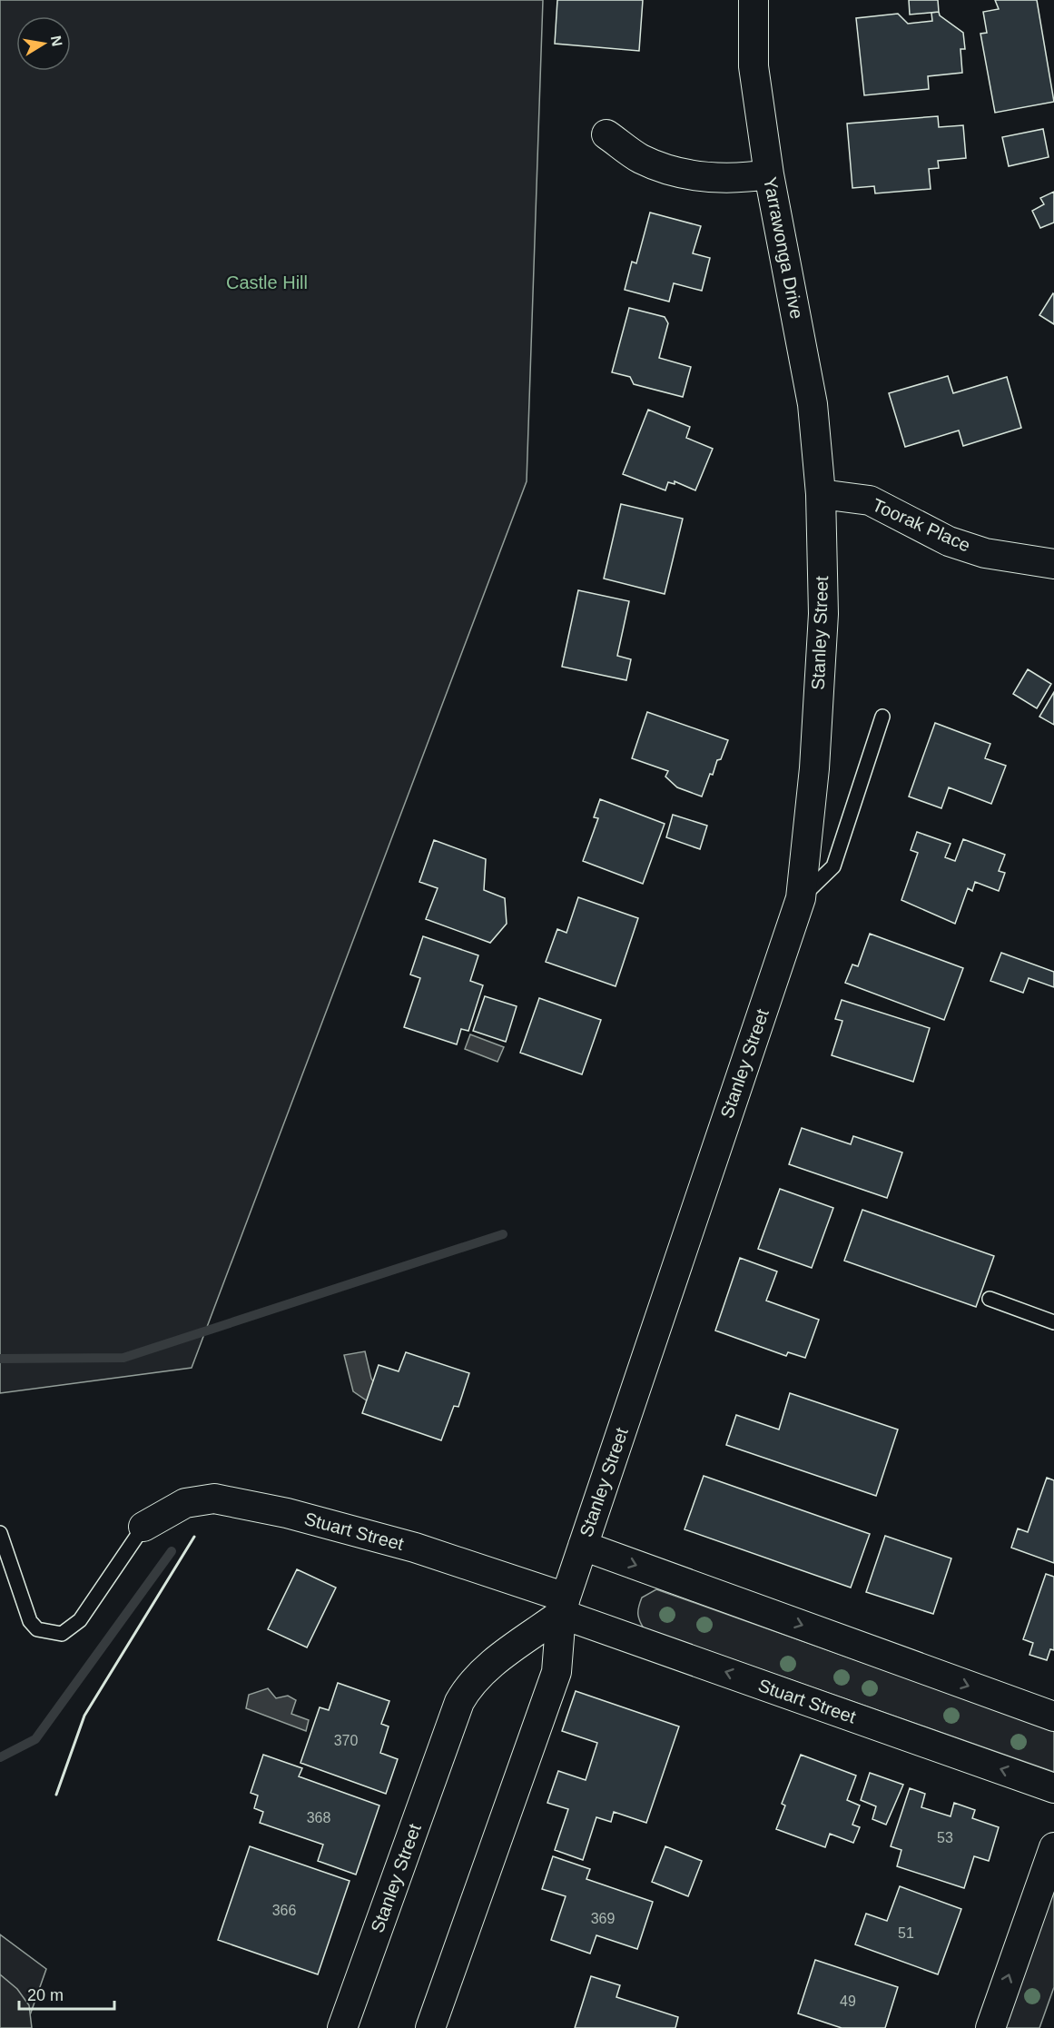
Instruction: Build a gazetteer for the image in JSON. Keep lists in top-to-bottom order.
{
  "streets": {
    "street": [
      "Yarrawonga Drive",
      "Toorak Place",
      "Stanley Street",
      "Stuart Street"
    ]
  },
  "crossings": [
    ["Yarrawonga Drive", "Toorak Place"],
    ["Yarrawonga Drive", "Stanley Street"],
    ["Toorak Place", "Stanley Street"],
    ["Stanley Street", "Stuart Street"]
  ],
  "parks": ["Castle Hill"],
  "house_numbers": [
    "370",
    "368",
    "53",
    "366",
    "369",
    "51",
    "49"
  ],
  "scale_bar": "20 m",
  "north": "right"
}
